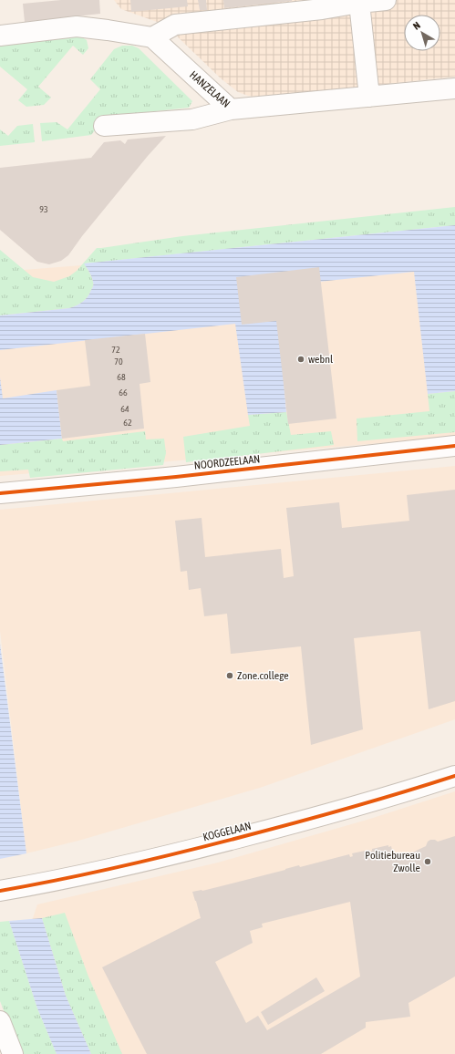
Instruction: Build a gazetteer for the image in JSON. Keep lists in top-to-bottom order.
{
  "streets": {
    "street": ["HANZELAAN", "NOORDZEELAAN", "KOGGELAAN"]
  },
  "places": ["webnl", "Zone.college", "Politiebureau Zwolle"],
  "house_numbers": [
    "93",
    "72",
    "70",
    "68",
    "66",
    "64",
    "62"
  ],
  "north": "top left"
}
